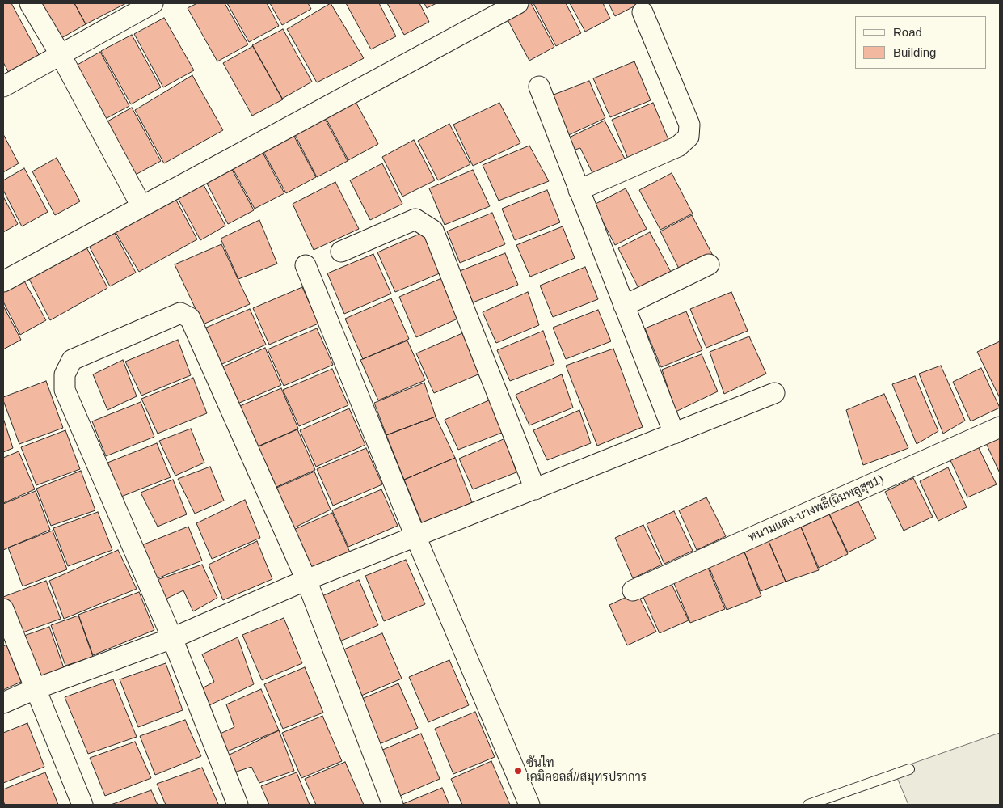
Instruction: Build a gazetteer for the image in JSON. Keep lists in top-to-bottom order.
{
  "streets": {
    "street": ["หนามแดง-บางพลี(ฉิมพลูสุข1)"]
  },
  "places": ["ซันไท เคมิคอลส์//สมุทรปราการ"],
  "legend": ["Road", "Building"]
}
